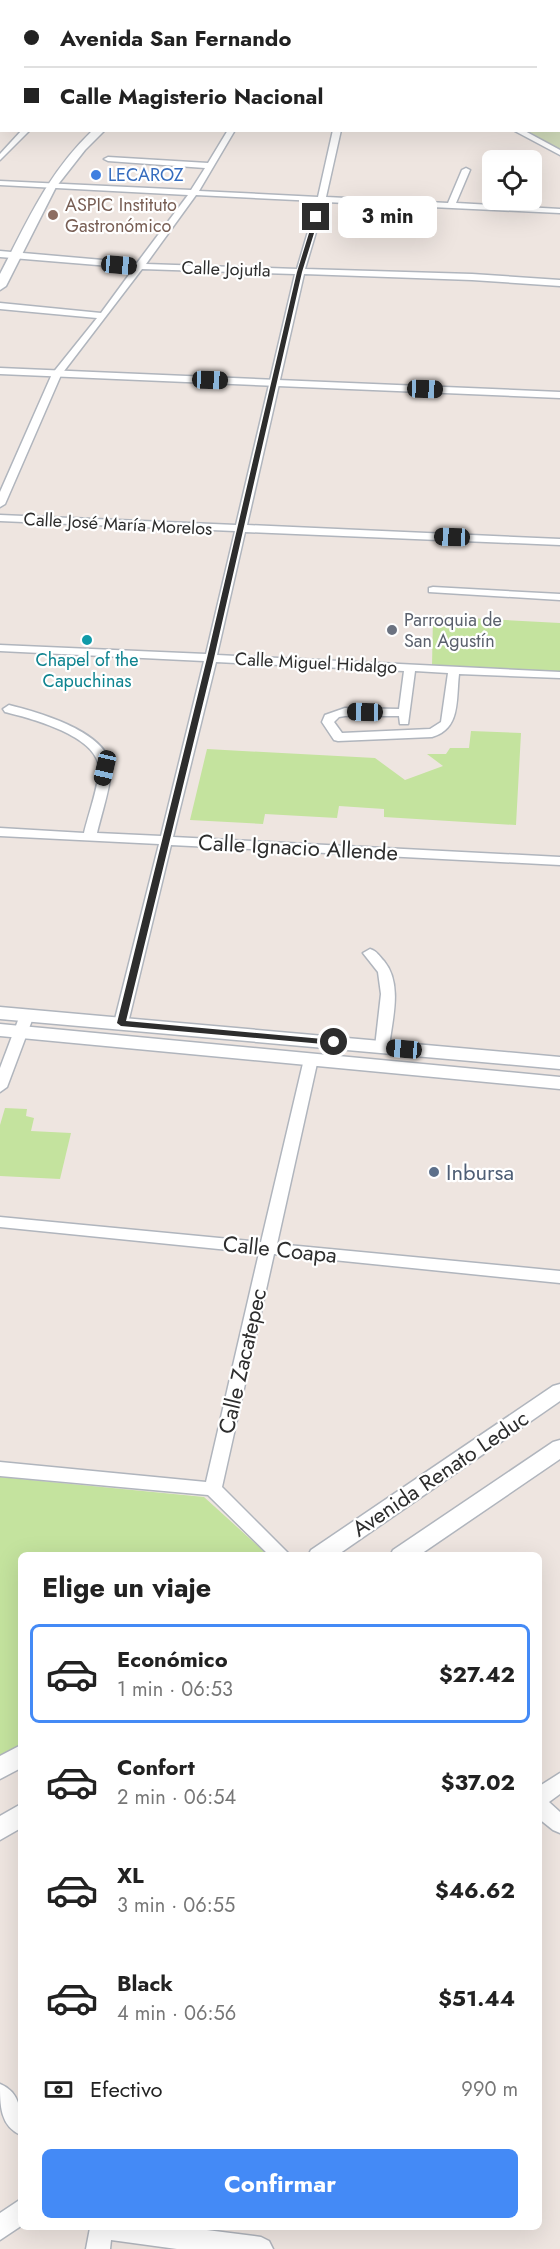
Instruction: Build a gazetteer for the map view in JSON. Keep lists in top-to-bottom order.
{
  "streets": {
    "street": [
      "Calle Jojutla",
      "Calle José María Morelos",
      "Calle Miguel Hidalgo",
      "Calle Ignacio Allende",
      "Calle Coapa",
      "Calle Zacatepec",
      "Avenida Renato Leduc"
    ]
  },
  "crossings": [
    ["Calle Coapa", "Calle Zacatepec"]
  ],
  "places": [
    "LECAROZ",
    "ASPIC Instituto Gastronómico",
    "Parroquia de San Agustín",
    "Chapel of the Capuchinas",
    "Inbursa"
  ],
  "page": {
    "banner": ["Avenida San Fernando", "Calle Magisterio Nacional"],
    "bubble": "3 min",
    "heading": "Elige un viaje",
    "list": [
      {
        "name": "Económico",
        "note": "1 min · 06:53",
        "value": "$27.42"
      },
      {
        "name": "Confort",
        "note": "2 min · 06:54",
        "value": "$37.02"
      },
      {
        "name": "XL",
        "note": "3 min · 06:55",
        "value": "$46.62"
      },
      {
        "name": "Black",
        "note": "4 min · 06:56",
        "value": "$51.44"
      }
    ],
    "pay": ["Efectivo", "990 m"],
    "buttons": "Confirmar"
  }
}
